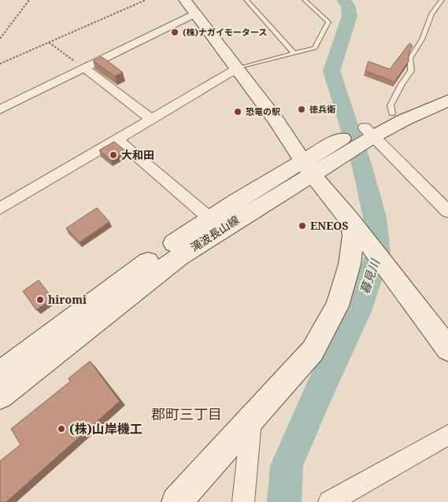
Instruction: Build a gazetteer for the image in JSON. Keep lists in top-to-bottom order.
{
  "streets": {
    "main road": ["滝波長山線"]
  },
  "districts": ["郡町三丁目"],
  "water": ["暮見川"],
  "places": [
    "(株)ナガイモータース",
    "徳兵衛",
    "恐竜の駅",
    "大和田",
    "ENEOS",
    "hiromi",
    "(株)山岸機工"
  ]
}
